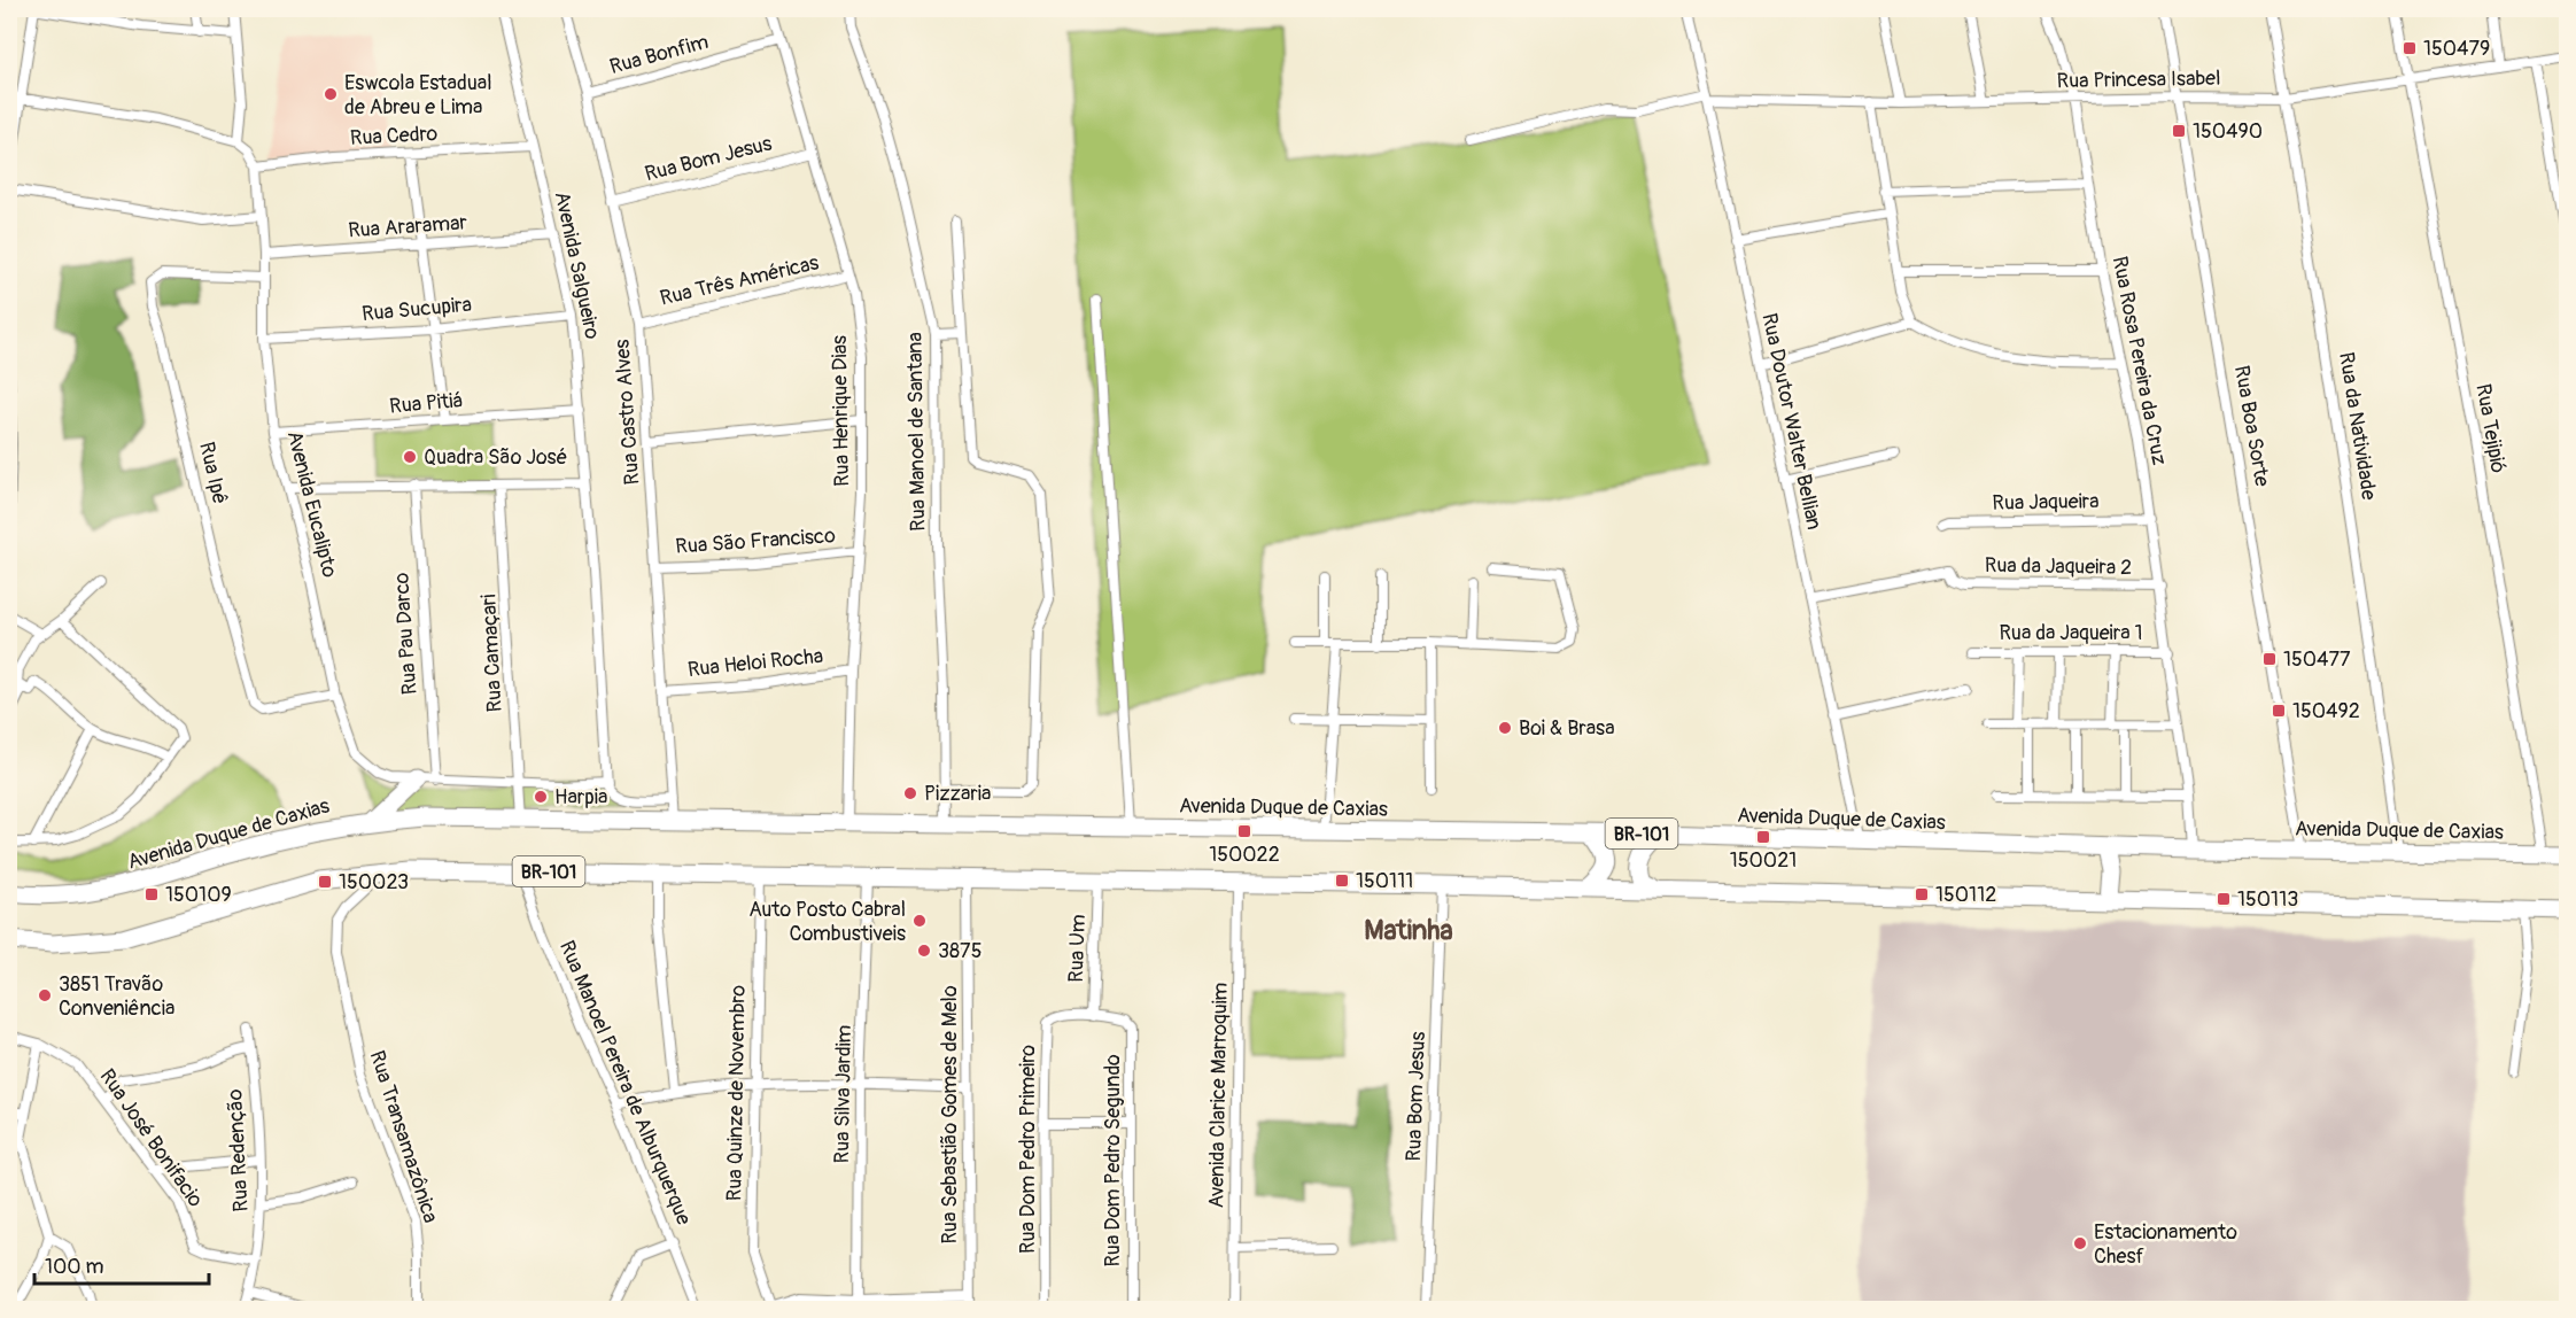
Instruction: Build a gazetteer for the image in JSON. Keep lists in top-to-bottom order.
{
  "streets": {
    "highway": ["Avenida Duque de Caxias", "BR-101"],
    "street": [
      "Rua Bonfim",
      "Rua Princesa Isabel",
      "Rua Cedro",
      "Rua Bom Jesus",
      "Rua Araramar",
      "Avenida Salgueiro",
      "Rua Três Américas",
      "Rua Sucupira",
      "Rua Rosa Pereira da Cruz",
      "Rua Pitiá",
      "Rua Henrique Dias",
      "Rua Castro Alves",
      "Rua Doutor Walter Bellian",
      "Rua Boa Sorte",
      "Rua da Natividade",
      "Rua Tejipió",
      "Rua Manoel de Santana",
      "Rua Ipê",
      "Rua Jaqueira",
      "Avenida Eucalipto",
      "Rua São Francisco",
      "Rua da Jaqueira 2",
      "Rua da Jaqueira 1",
      "Rua Pau Darco",
      "Rua Camaçari",
      "Rua Heloi Rocha",
      "Rua Um",
      "Rua Manoel Pereira de Alburquerque",
      "Rua Quinze de Novembro",
      "Rua Silva Jardim",
      "Avenida Clarice Marroquim",
      "Rua Sebastião Gomes de Melo",
      "Rua Transamazônica",
      "Rua José Bonifacio",
      "Rua Dom Pedro Primeiro",
      "Rua Redenção",
      "Rua Dom Pedro Segundo"
    ]
  },
  "crossings": [
    ["Rua Bonfim", "Rua Henrique Dias"],
    ["Rua Bonfim", "Rua Castro Alves"],
    ["Rua Princesa Isabel", "Rua Rosa Pereira da Cruz"],
    ["Rua Princesa Isabel", "Rua Doutor Walter Bellian"],
    ["Rua Princesa Isabel", "Rua Boa Sorte"],
    ["Rua Princesa Isabel", "Rua da Natividade"],
    ["Rua Princesa Isabel", "Rua Tejipió"],
    ["Rua Cedro", "Avenida Salgueiro"],
    ["Rua Cedro", "Avenida Eucalipto"],
    ["Rua Bom Jesus", "Rua Henrique Dias"],
    ["Rua Bom Jesus", "Rua Castro Alves"],
    ["Rua Bom Jesus", "BR-101"],
    ["Rua Araramar", "Avenida Salgueiro"],
    ["Rua Araramar", "Avenida Eucalipto"],
    ["Avenida Salgueiro", "Rua Sucupira"],
    ["Avenida Salgueiro", "Rua Pitiá"],
    ["Avenida Salgueiro", "Avenida Eucalipto"],
    ["Rua Três Américas", "Rua Henrique Dias"],
    ["Rua Três Américas", "Rua Castro Alves"],
    ["Rua Sucupira", "Avenida Eucalipto"],
    ["Rua Rosa Pereira da Cruz", "Rua Jaqueira"],
    ["Rua Rosa Pereira da Cruz", "Rua da Jaqueira 2"],
    ["Rua Rosa Pereira da Cruz", "Rua da Jaqueira 1"],
    ["Rua Rosa Pereira da Cruz", "Avenida Duque de Caxias"],
    ["Rua Pitiá", "Avenida Eucalipto"],
    ["Rua Henrique Dias", "Rua São Francisco"],
    ["Rua Henrique Dias", "Rua Heloi Rocha"],
    ["Rua Henrique Dias", "Avenida Duque de Caxias"],
    ["Rua Castro Alves", "Rua São Francisco"],
    ["Rua Castro Alves", "Rua Heloi Rocha"],
    ["Rua Castro Alves", "Avenida Duque de Caxias"],
    ["Rua Doutor Walter Bellian", "Rua da Jaqueira 2"],
    ["Rua Doutor Walter Bellian", "Avenida Duque de Caxias"],
    ["Rua Boa Sorte", "Avenida Duque de Caxias"],
    ["Rua da Natividade", "Avenida Duque de Caxias"],
    ["Rua Tejipió", "Avenida Duque de Caxias"],
    ["Rua Manoel de Santana", "Avenida Duque de Caxias"],
    ["Rua Ipê", "Avenida Eucalipto"],
    ["Avenida Eucalipto", "Rua Pau Darco"],
    ["Avenida Eucalipto", "Rua Camaçari"],
    ["Rua Camaçari", "Avenida Duque de Caxias"],
    ["BR-101", "Rua Um"],
    ["BR-101", "Rua Manoel Pereira de Alburquerque"],
    ["BR-101", "Rua Quinze de Novembro"],
    ["BR-101", "Rua Silva Jardim"],
    ["BR-101", "Avenida Clarice Marroquim"],
    ["BR-101", "Rua Sebastião Gomes de Melo"],
    ["BR-101", "Rua Transamazônica"],
    ["Rua Um", "Rua Dom Pedro Primeiro"],
    ["Rua José Bonifacio", "Rua Redenção"],
    ["Rua Dom Pedro Primeiro", "Rua Dom Pedro Segundo"]
  ],
  "districts": ["Matinha"],
  "places": {
    "transit": [
      "150479",
      "150490",
      "150477",
      "150492",
      "150022",
      "150021",
      "150111",
      "150023",
      "150109",
      "150112",
      "150113"
    ],
    "other": [
      "Eswcola Estadual de Abreu e Lima",
      "Quadra São José",
      "Boi & Brasa",
      "Pizzaria",
      "Harpia",
      "Auto Posto Cabral Combustiveis",
      "3875",
      "3851 Travão Conveniência",
      "Estacionamento Chesf"
    ]
  },
  "scale_bar": "100 m"
}
